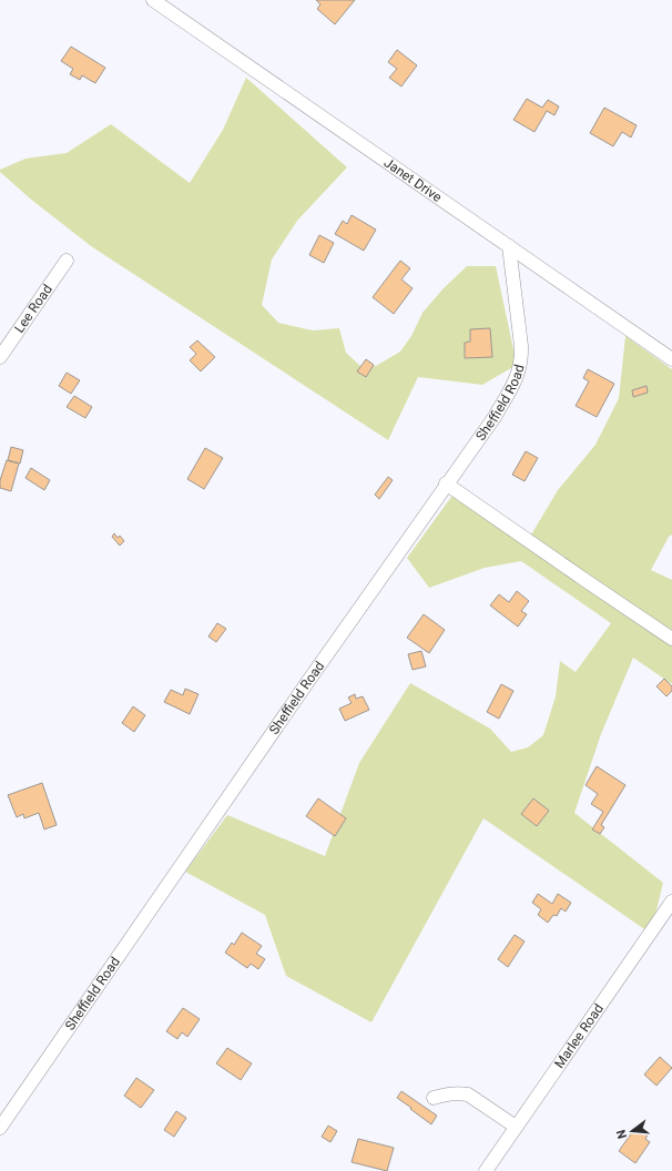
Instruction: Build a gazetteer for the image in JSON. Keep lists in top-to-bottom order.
{
  "streets": {
    "street": [
      "Janet Drive",
      "Lee Road",
      "Sheffield Road",
      "Marlee Road"
    ]
  },
  "crossings": [
    ["Janet Drive", "Sheffield Road"]
  ],
  "north": "left"
}
